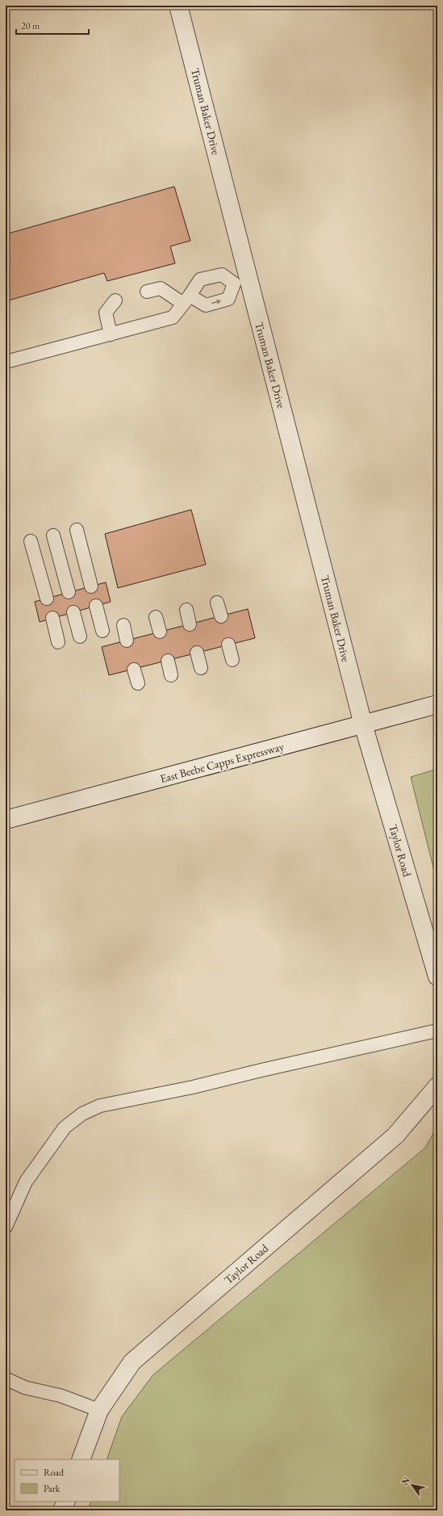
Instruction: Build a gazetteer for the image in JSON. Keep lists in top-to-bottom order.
{
  "streets": {
    "street": ["Truman Baker Drive", "East Beebe Capps Expressway", "Taylor Road"]
  },
  "crossings": [
    ["Truman Baker Drive", "East Beebe Capps Expressway"],
    ["Truman Baker Drive", "Taylor Road"],
    ["East Beebe Capps Expressway", "Taylor Road"]
  ],
  "legend": ["Road", "Park"],
  "scale_bar": "20 m",
  "north": "top left"
}
